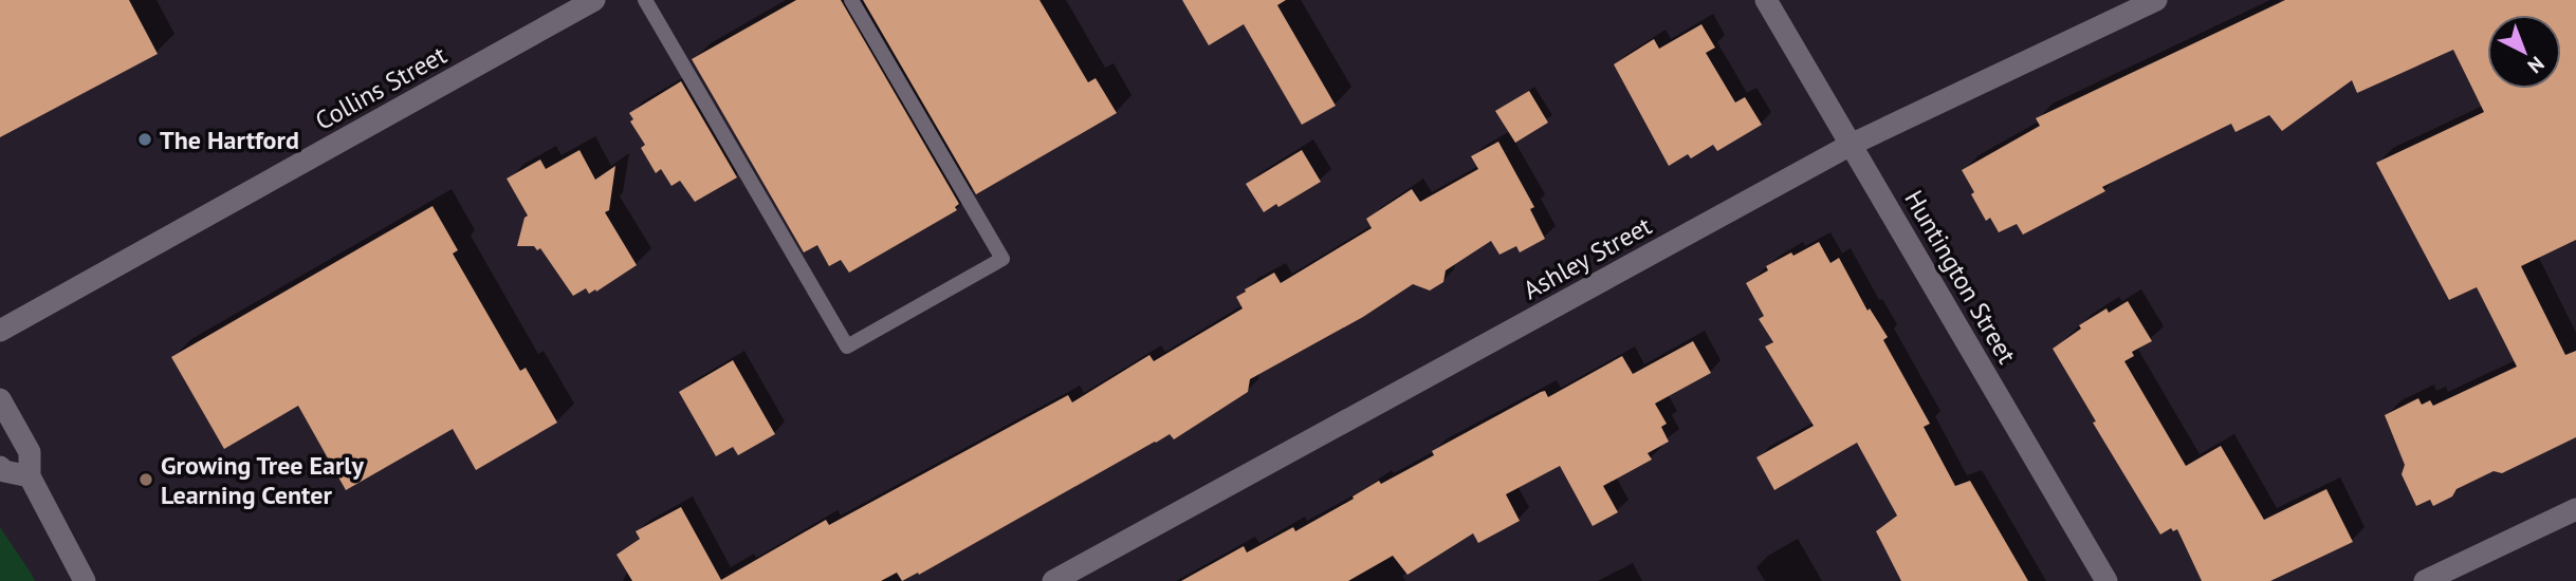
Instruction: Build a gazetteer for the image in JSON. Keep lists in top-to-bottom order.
{
  "streets": {
    "street": ["Collins Street", "Ashley Street", "Huntington Street"]
  },
  "crossings": [
    ["Ashley Street", "Huntington Street"]
  ],
  "places": ["The Hartford", "Growing Tree Early Learning Center"],
  "north": "bottom right"
}
